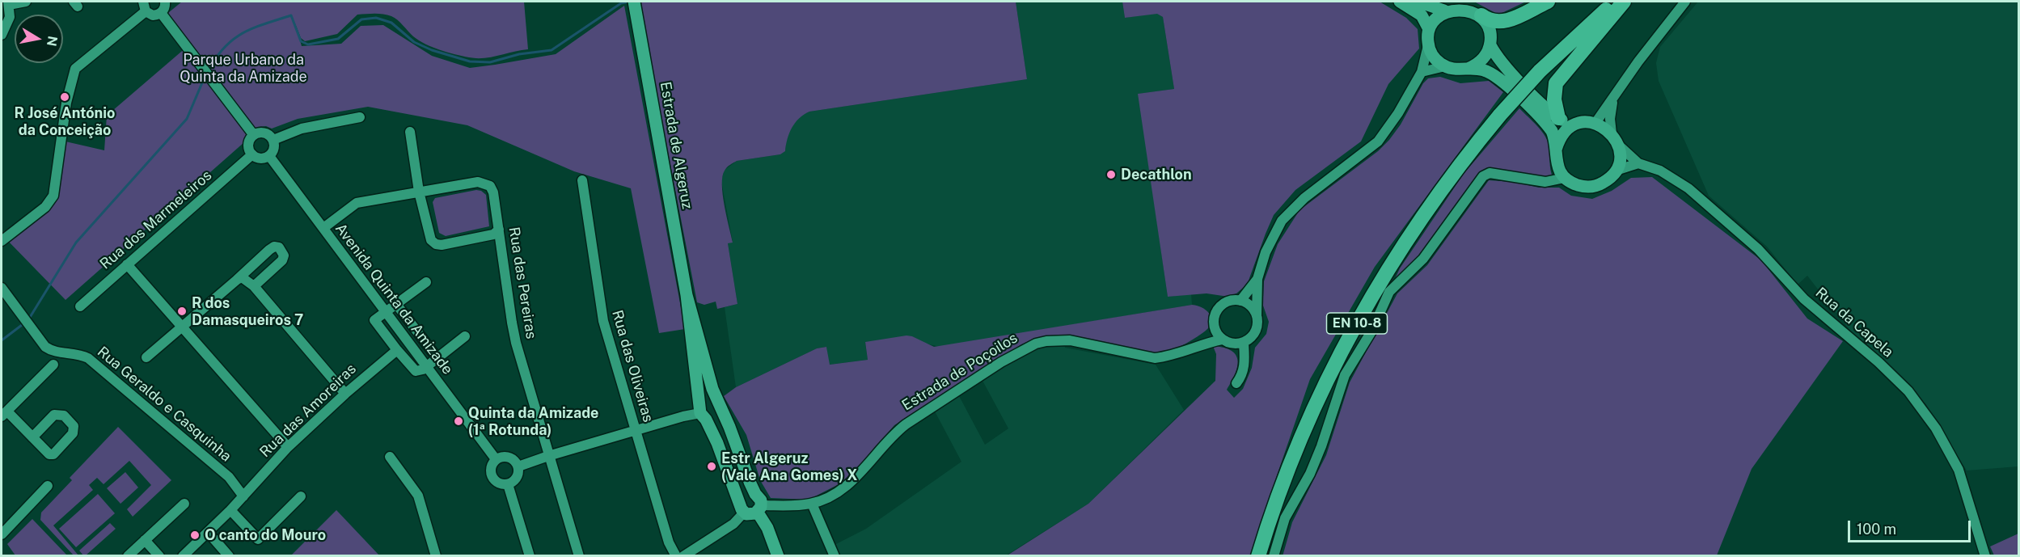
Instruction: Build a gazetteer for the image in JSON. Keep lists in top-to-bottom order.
{
  "streets": {
    "highway": ["EN 10-8"],
    "main road": ["Estrada de Algeruz"],
    "street": [
      "Rua dos Marmeleiros",
      "Rua das Pereiras",
      "Avenida Quinta da Amizade",
      "Rua da Capela",
      "Rua das Oliveiras",
      "Estrada de Poçoilos",
      "Rua Geraldo e Casquinha",
      "Rua das Amoreiras"
    ]
  },
  "crossings": [
    ["Estrada de Algeruz", "Estrada de Poçoilos"],
    ["Rua dos Marmeleiros", "Avenida Quinta da Amizade"],
    ["Rua das Pereiras", "Avenida Quinta da Amizade"],
    ["Rua Geraldo e Casquinha", "Rua das Amoreiras"]
  ],
  "parks": ["Parque Urbano da Quinta da Amizade"],
  "places": [
    "R José António da Conceição",
    "Decathlon",
    "R dos Damasqueiros 7",
    "Quinta da Amizade (1ª Rotunda)",
    "Estr Algeruz (Vale Ana Gomes) X",
    "O canto do Mouro"
  ],
  "scale_bar": "100 m",
  "north": "right"
}
